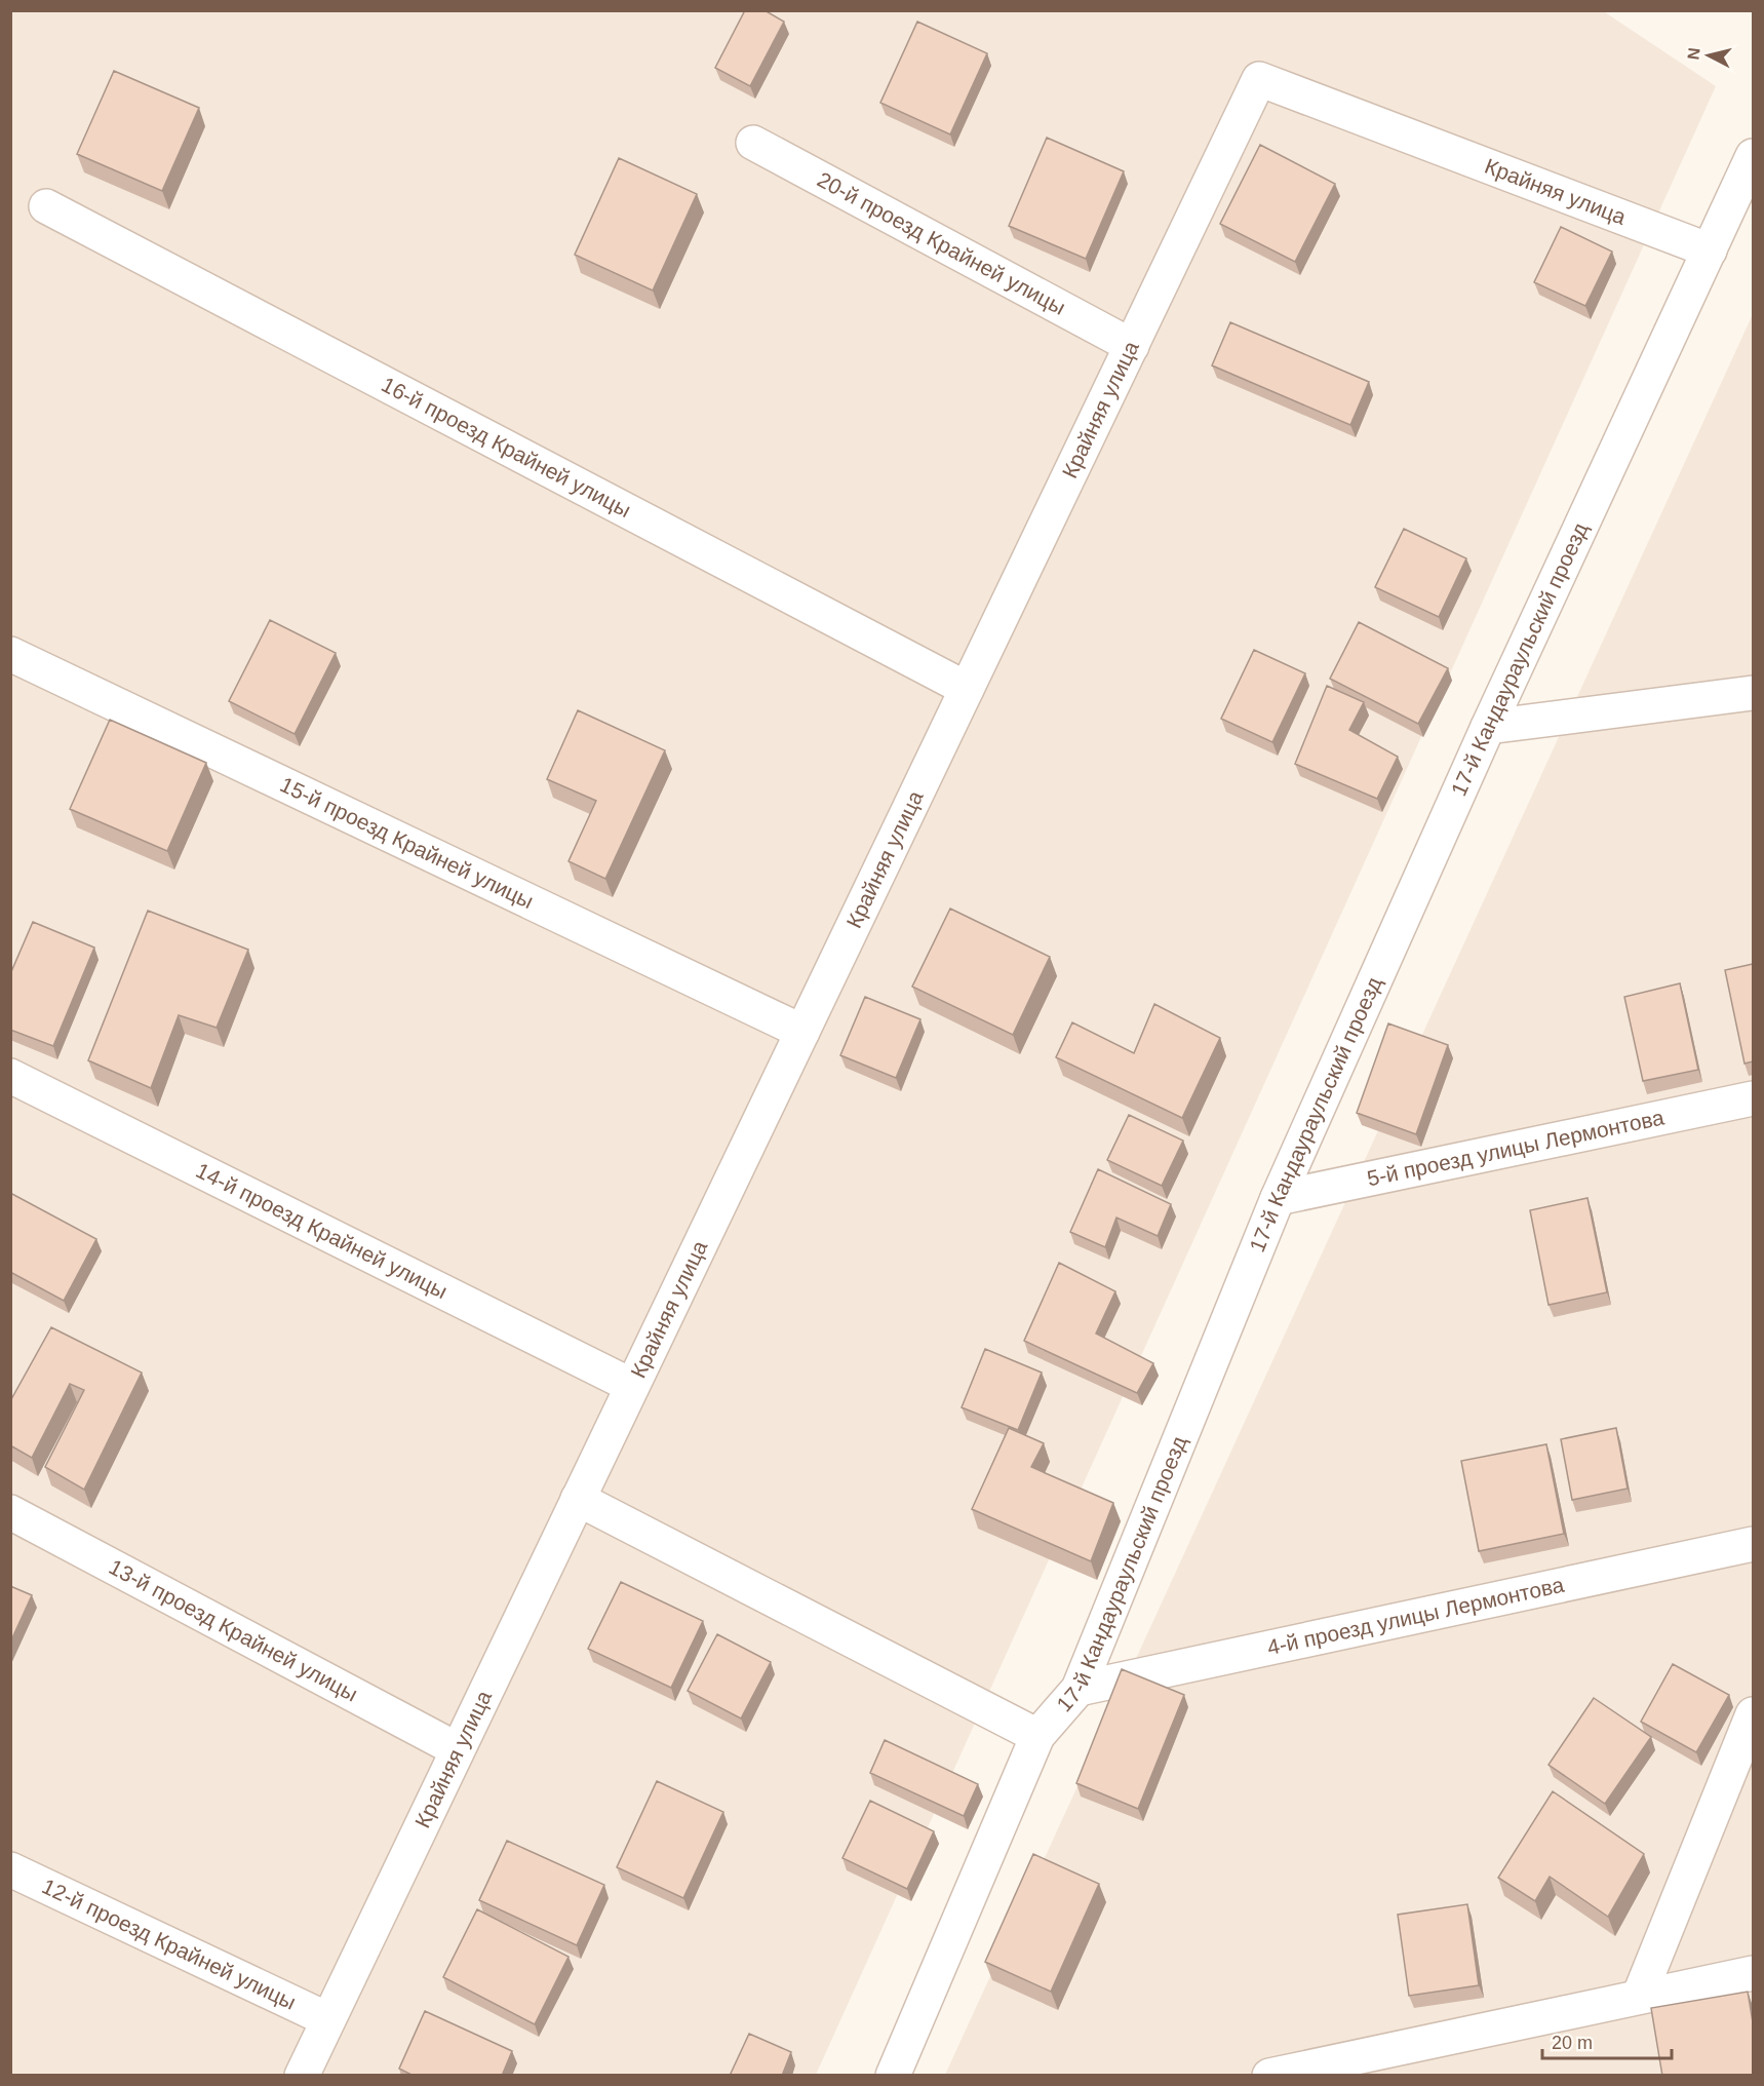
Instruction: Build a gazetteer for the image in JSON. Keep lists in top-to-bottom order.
{
  "streets": {
    "street": [
      "Крайняя улица",
      "20-й проезд Крайней улицы",
      "16-й проезд Крайней улицы",
      "17-й Кандаураульский проезд",
      "15-й проезд Крайней улицы",
      "5-й проезд улицы Лермонтова",
      "14-й проезд Крайней улицы",
      "4-й проезд улицы Лермонтова",
      "13-й проезд Крайней улицы",
      "12-й проезд Крайней улицы"
    ]
  },
  "crossings": [
    ["Крайняя улица", "20-й проезд Крайней улицы"],
    ["Крайняя улица", "16-й проезд Крайней улицы"],
    ["Крайняя улица", "17-й Кандаураульский проезд"],
    ["Крайняя улица", "15-й проезд Крайней улицы"],
    ["Крайняя улица", "14-й проезд Крайней улицы"],
    ["Крайняя улица", "13-й проезд Крайней улицы"],
    ["Крайняя улица", "12-й проезд Крайней улицы"],
    ["17-й Кандаураульский проезд", "5-й проезд улицы Лермонтова"],
    ["17-й Кандаураульский проезд", "4-й проезд улицы Лермонтова"]
  ],
  "scale_bar": "20 m",
  "north": "left"
}
